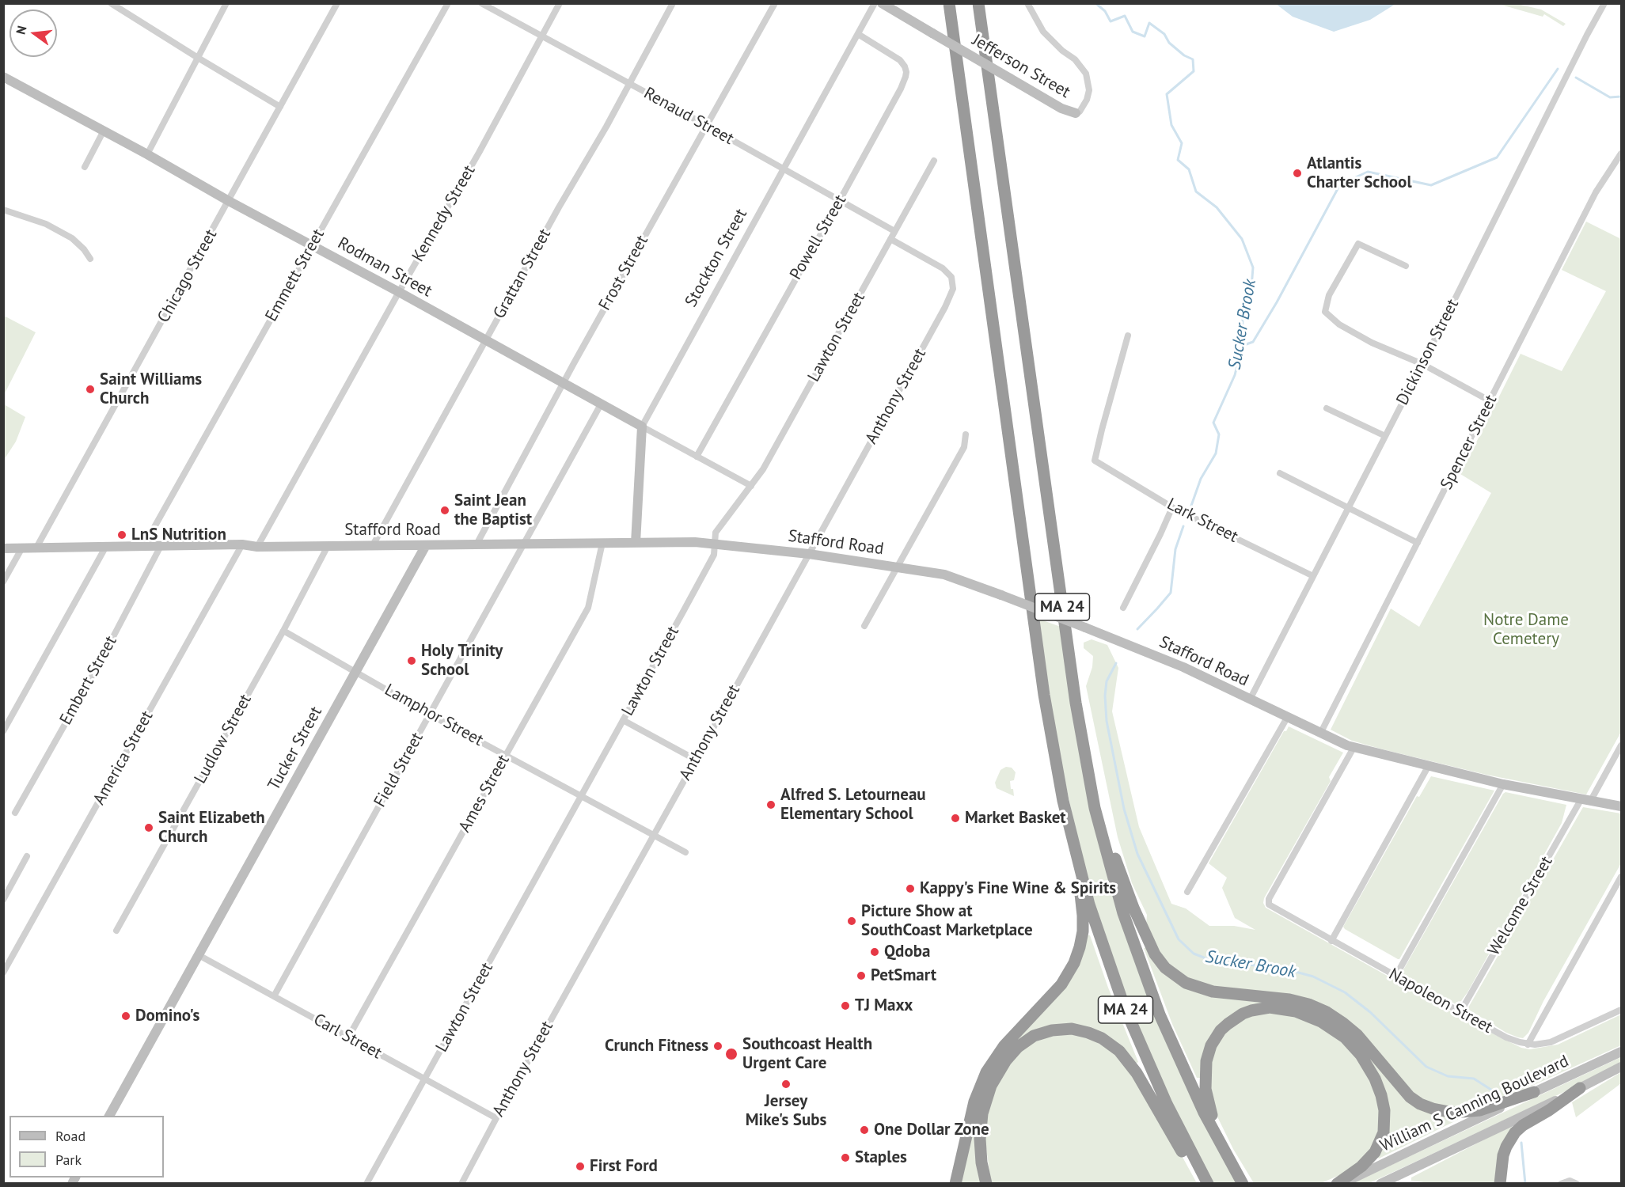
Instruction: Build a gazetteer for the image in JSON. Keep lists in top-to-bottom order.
{
  "streets": {
    "highway": ["MA 24"],
    "street": [
      "Jefferson Street",
      "Renaud Street",
      "Kennedy Street",
      "Powell Street",
      "Stockton Street",
      "Rodman Street",
      "Frost Street",
      "Grattan Street",
      "Emmett Street",
      "Chicago Street",
      "Lawton Street",
      "Dickinson Street",
      "Anthony Street",
      "Spencer Street",
      "Lark Street",
      "Stafford Road",
      "Embert Street",
      "Lamphor Street",
      "Ludlow Street",
      "Tucker Street",
      "America Street",
      "Field Street",
      "Ames Street",
      "Welcome Street",
      "Napoleon Street",
      "Carl Street",
      "William S Canning Boulevard"
    ]
  },
  "crossings": [
    ["Renaud Street", "Kennedy Street"],
    ["Renaud Street", "Powell Street"],
    ["Renaud Street", "Stockton Street"],
    ["Renaud Street", "Frost Street"],
    ["Renaud Street", "Grattan Street"],
    ["Renaud Street", "Lawton Street"],
    ["Kennedy Street", "Rodman Street"],
    ["Kennedy Street", "Stafford Road"],
    ["Powell Street", "Stockton Street"],
    ["Powell Street", "Rodman Street"],
    ["Stockton Street", "Rodman Street"],
    ["Stockton Street", "Stafford Road"],
    ["Rodman Street", "Frost Street"],
    ["Rodman Street", "Grattan Street"],
    ["Rodman Street", "Emmett Street"],
    ["Rodman Street", "Chicago Street"],
    ["Rodman Street", "Lawton Street"],
    ["Rodman Street", "Field Street"],
    ["Frost Street", "Stafford Road"],
    ["Grattan Street", "Stafford Road"],
    ["Emmett Street", "Stafford Road"],
    ["Chicago Street", "Stafford Road"],
    ["Lawton Street", "Anthony Street"],
    ["Lawton Street", "Stafford Road"],
    ["Lawton Street", "Lamphor Street"],
    ["Lawton Street", "Carl Street"],
    ["Dickinson Street", "Lark Street"],
    ["Dickinson Street", "Stafford Road"],
    ["Anthony Street", "Stafford Road"],
    ["Anthony Street", "Lamphor Street"],
    ["Anthony Street", "Carl Street"],
    ["Spencer Street", "Stafford Road"],
    ["Stafford Road", "Embert Street"],
    ["Stafford Road", "Ludlow Street"],
    ["Stafford Road", "Tucker Street"],
    ["Stafford Road", "America Street"],
    ["Stafford Road", "Field Street"],
    ["Stafford Road", "Ames Street"],
    ["Stafford Road", "Welcome Street"],
    ["Stafford Road", "Napoleon Street"],
    ["Lamphor Street", "Ludlow Street"],
    ["Lamphor Street", "Tucker Street"],
    ["Lamphor Street", "Field Street"],
    ["Lamphor Street", "Ames Street"],
    ["Tucker Street", "Carl Street"],
    ["Field Street", "Carl Street"],
    ["Ames Street", "Carl Street"],
    ["Welcome Street", "Napoleon Street"]
  ],
  "water": ["Sucker Brook"],
  "parks": ["Notre Dame Cemetery"],
  "places": [
    "Atlantis Charter School",
    "Saint Williams Church",
    "Saint Jean the Baptist",
    "LnS Nutrition",
    "Holy Trinity School",
    "Alfred S. Letourneau Elementary School",
    "Market Basket",
    "Saint Elizabeth Church",
    "Kappy's Fine Wine & Spirits",
    "Picture Show at SouthCoast Marketplace",
    "Qdoba",
    "PetSmart",
    "TJ Maxx",
    "Domino's",
    "Crunch Fitness",
    "Southcoast Health Urgent Care",
    "Jersey Mike's Subs",
    "One Dollar Zone",
    "Staples",
    "First Ford"
  ],
  "legend": ["Road", "Park"],
  "north": "left"
}
